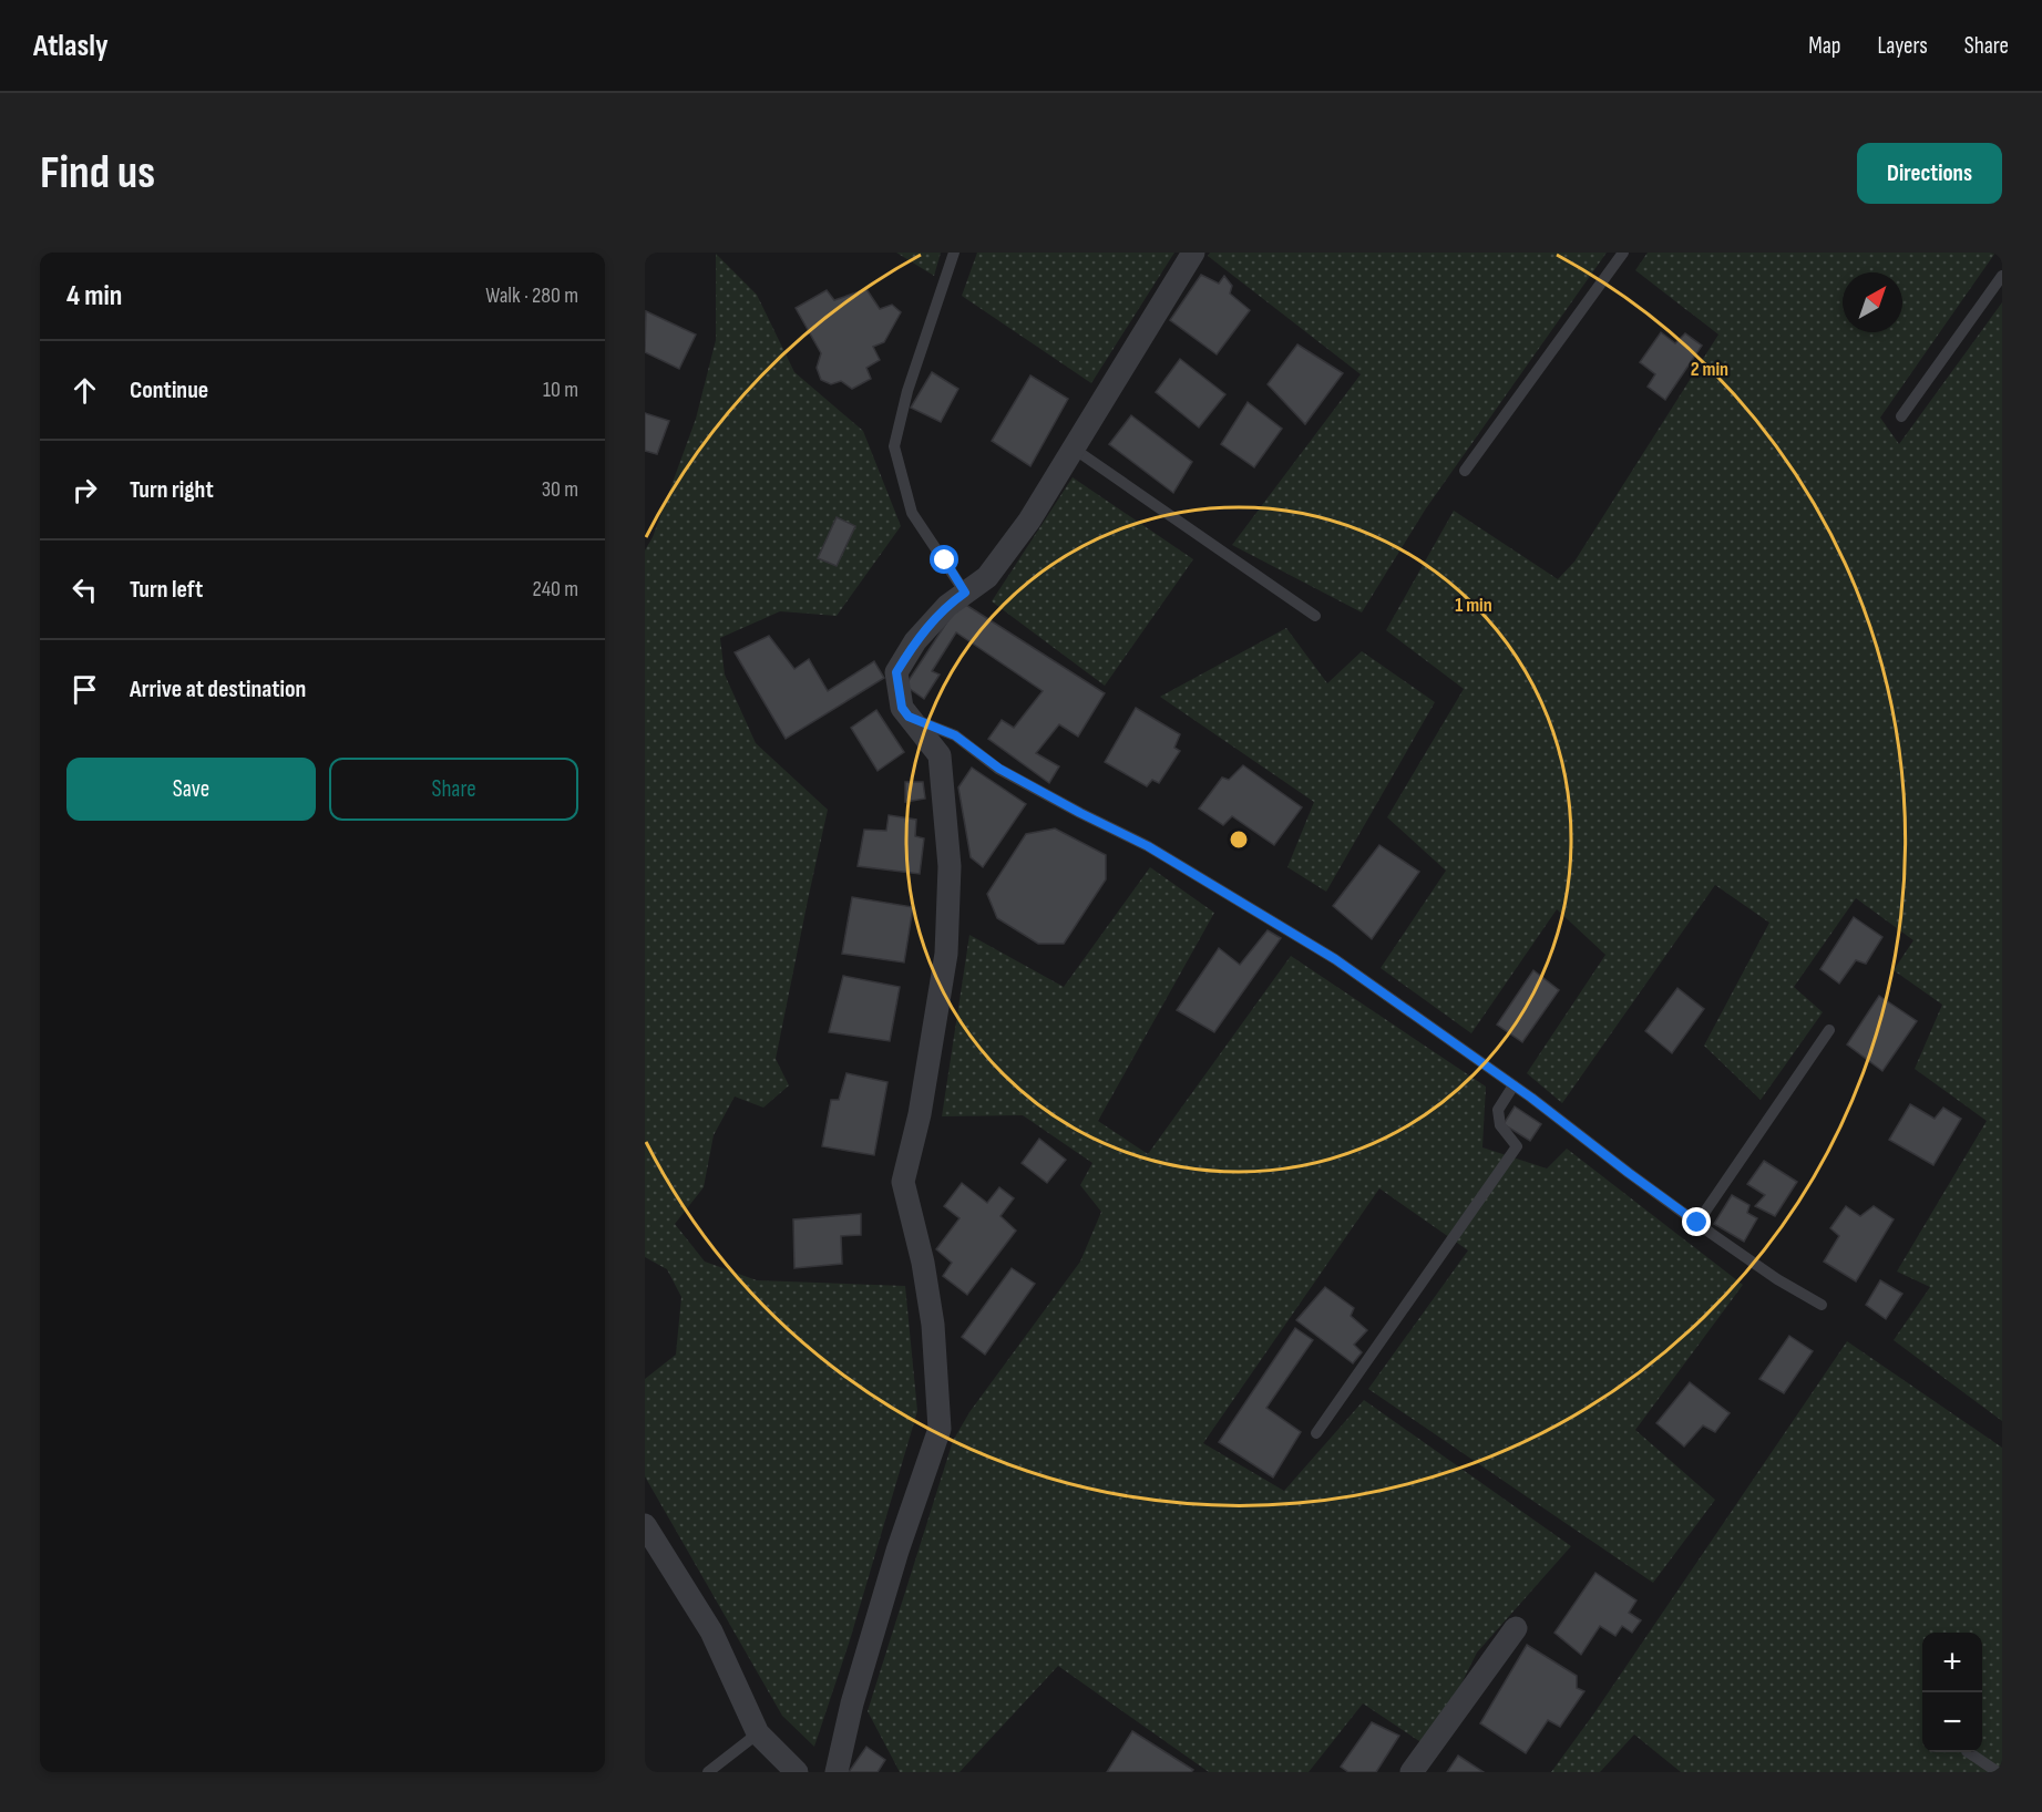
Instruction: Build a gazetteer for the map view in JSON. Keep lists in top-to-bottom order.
{
  "north": "top right",
  "page": {
    "header": "Atlasly",
    "nav": ["Map", "Layers", "Share"],
    "buttons": [
      "Directions",
      ["Save", "Share"]
    ],
    "title": "Find us",
    "heading": ["4 min", "Walk · 280 m"],
    "list": [
      ["Continue", "10 m"],
      ["Turn right", "30 m"],
      ["Turn left", "240 m"],
      "Arrive at destination"
    ],
    "map_buttons": ["+", "−"]
  },
  "rings": ["2 min", "1 min"]
}
